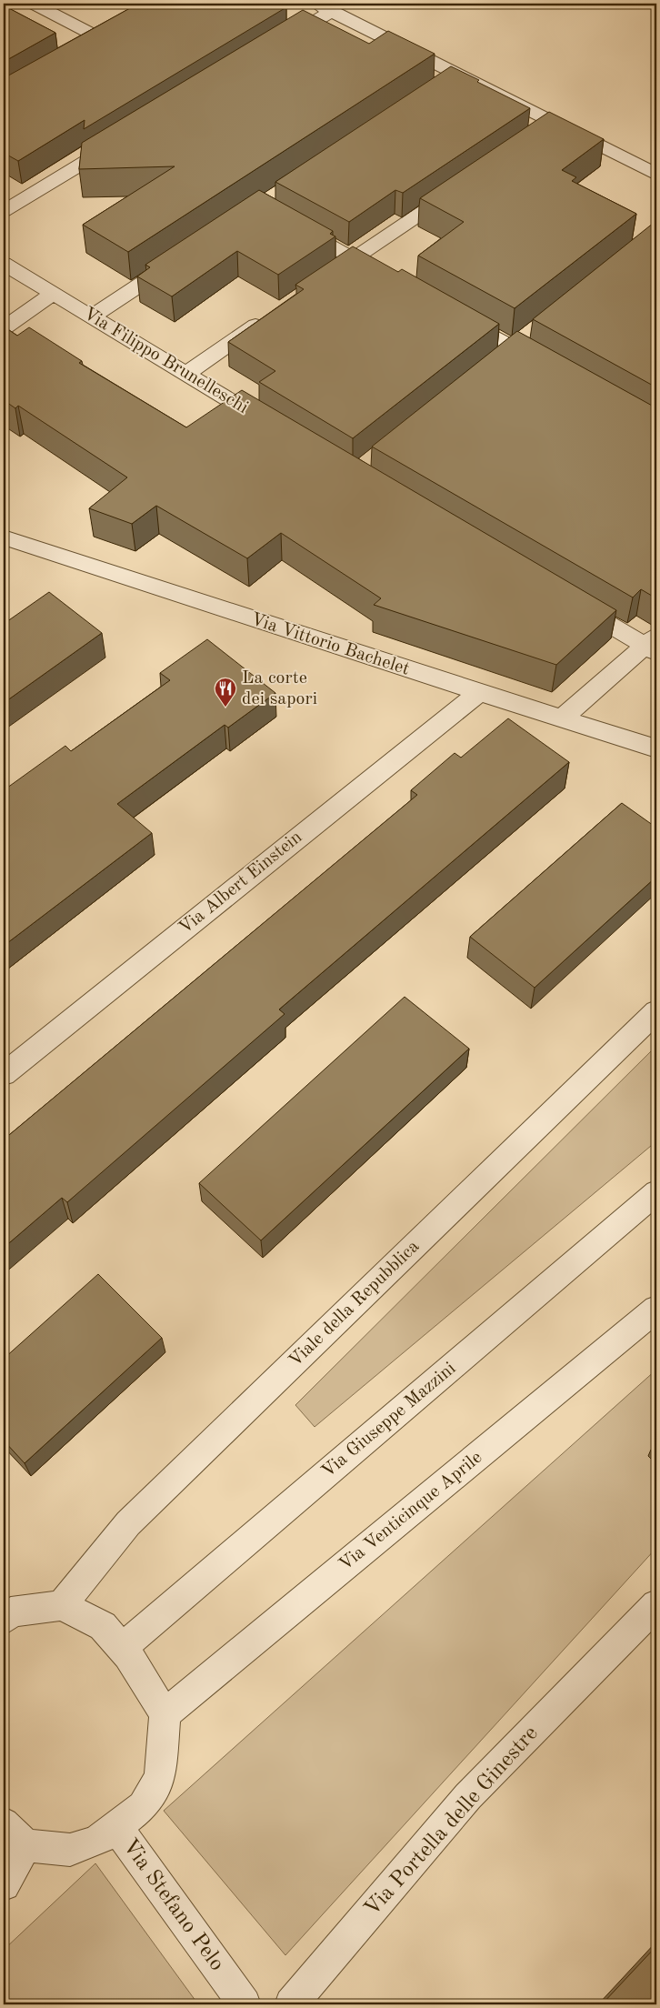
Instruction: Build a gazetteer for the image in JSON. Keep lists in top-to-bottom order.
{
  "streets": {
    "street": [
      "Via Filippo Brunelleschi",
      "Via Vittorio Bachelet",
      "Via Albert Einstein",
      "Viale della Repubblica",
      "Via Giuseppe Mazzini",
      "Via Venticinque Aprile",
      "Via Portella delle Ginestre",
      "Via Stefano Pelo"
    ]
  },
  "crossings": [
    ["Via Vittorio Bachelet", "Via Albert Einstein"]
  ],
  "places": {
    "restaurant": ["La corte dei sapori"]
  }
}
